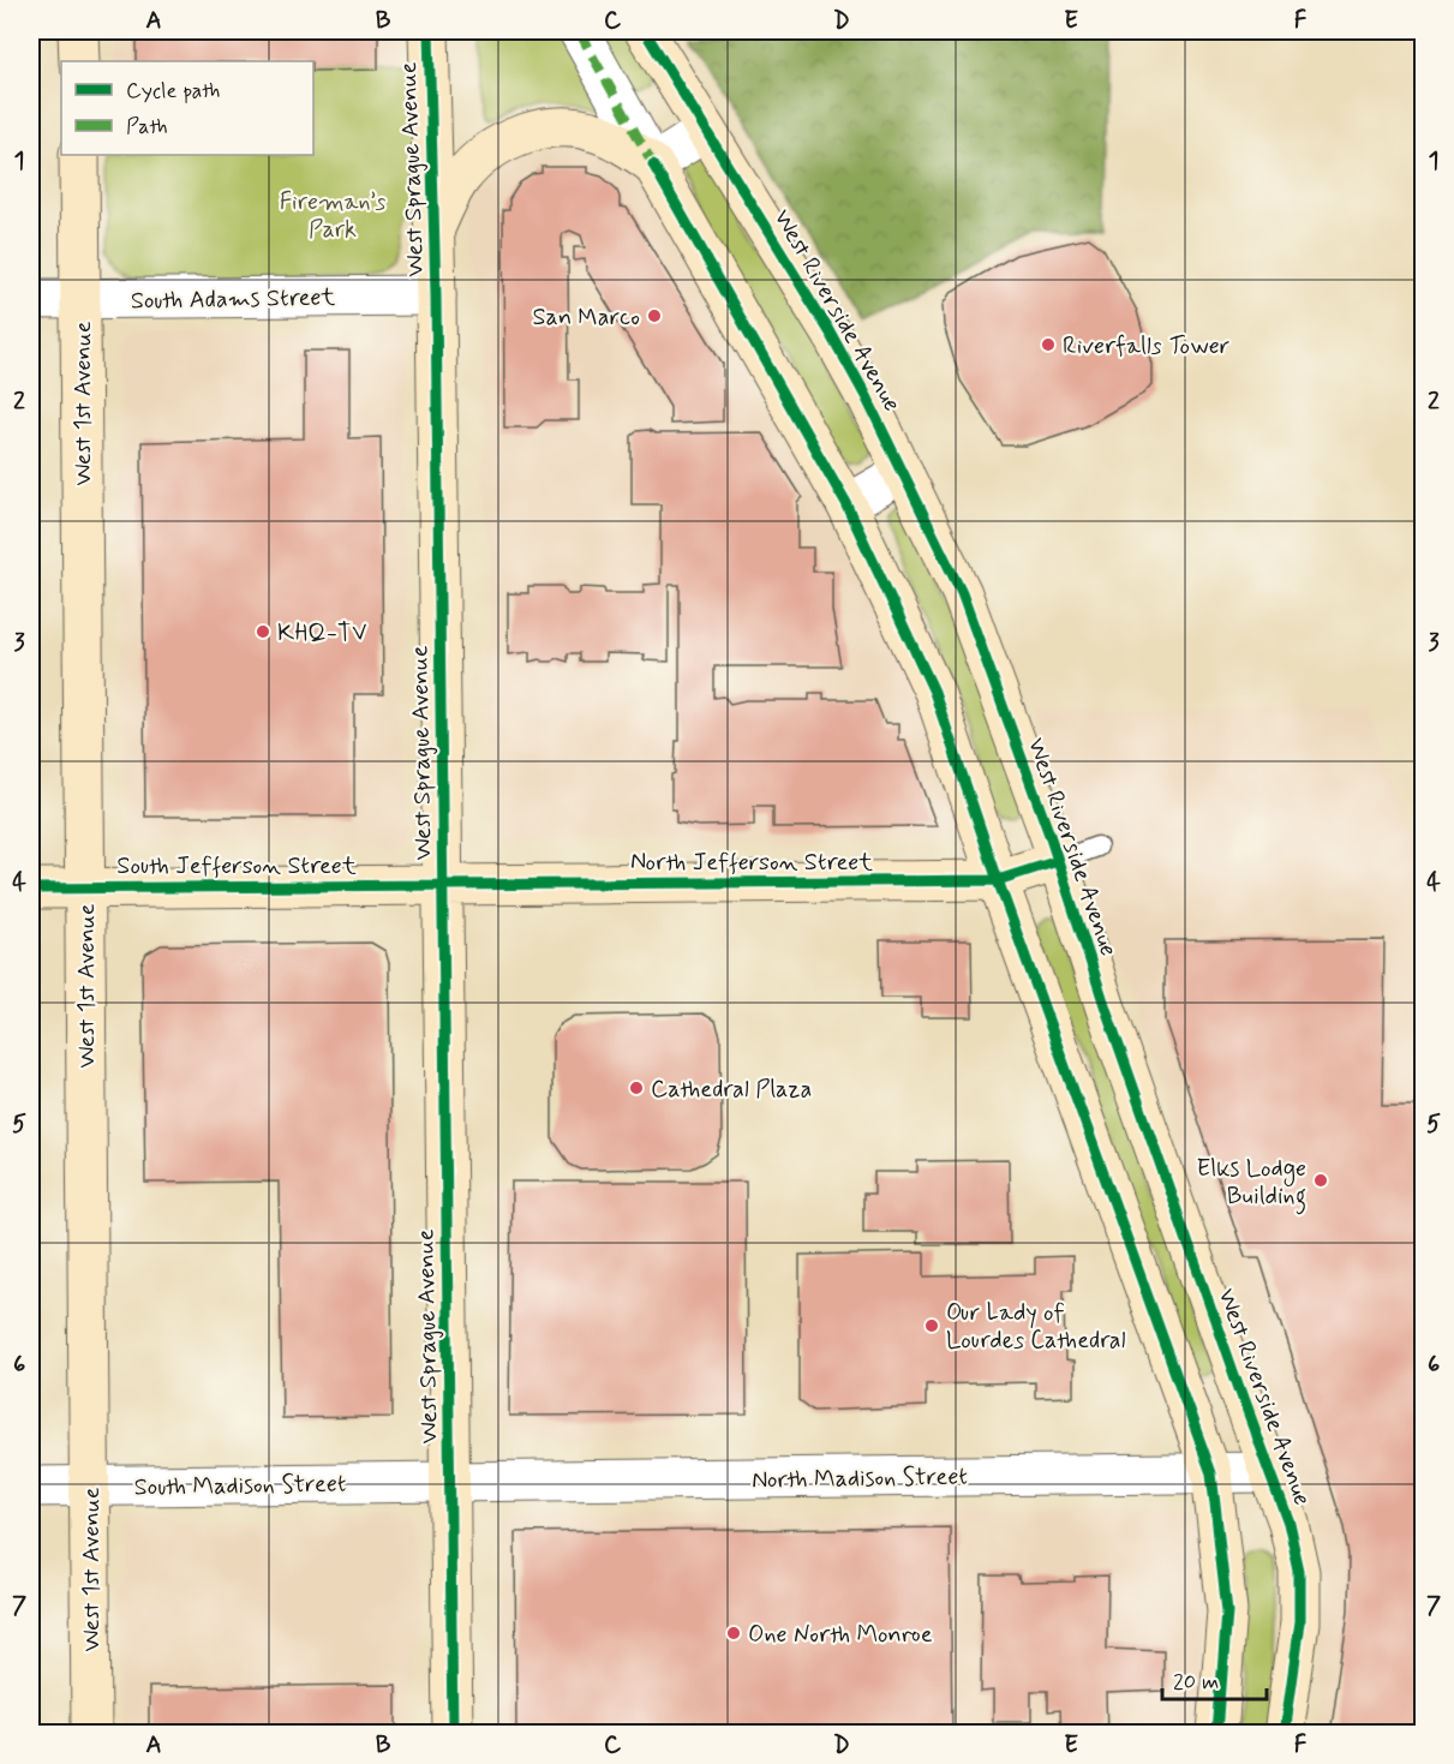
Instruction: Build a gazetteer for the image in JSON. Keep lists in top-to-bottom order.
{
  "streets": {
    "street": [
      "West Sprague Avenue",
      "South Adams Street",
      "West Riverside Avenue",
      "West 1st Avenue",
      "North Jefferson Street",
      "South Jefferson Street",
      "North Madison Street",
      "South Madison Street"
    ]
  },
  "crossings": [
    ["West Sprague Avenue", "South Adams Street"],
    ["West Sprague Avenue", "North Jefferson Street"],
    ["West Sprague Avenue", "South Jefferson Street"],
    ["West Sprague Avenue", "North Madison Street"],
    ["West Sprague Avenue", "South Madison Street"],
    ["South Adams Street", "West 1st Avenue"],
    ["West Riverside Avenue", "North Jefferson Street"],
    ["West Riverside Avenue", "North Madison Street"],
    ["West 1st Avenue", "South Jefferson Street"],
    ["West 1st Avenue", "South Madison Street"],
    ["North Jefferson Street", "South Jefferson Street"],
    ["North Madison Street", "South Madison Street"]
  ],
  "parks": ["Fireman’s Park"],
  "places": [
    "San Marco",
    "Riverfalls Tower",
    "KHQ-TV",
    "Cathedral Plaza",
    "Elks Lodge Building",
    "Our Lady of Lourdes Cathedral",
    "One North Monroe"
  ],
  "legend": ["Cycle path", "Path"],
  "scale_bar": "20 m",
  "grid": {
    "columns": [
      "A",
      "B",
      "C",
      "D",
      "E",
      "F"
    ],
    "rows": [
      "1",
      "2",
      "3",
      "4",
      "5",
      "6",
      "7"
    ]
  }
}
